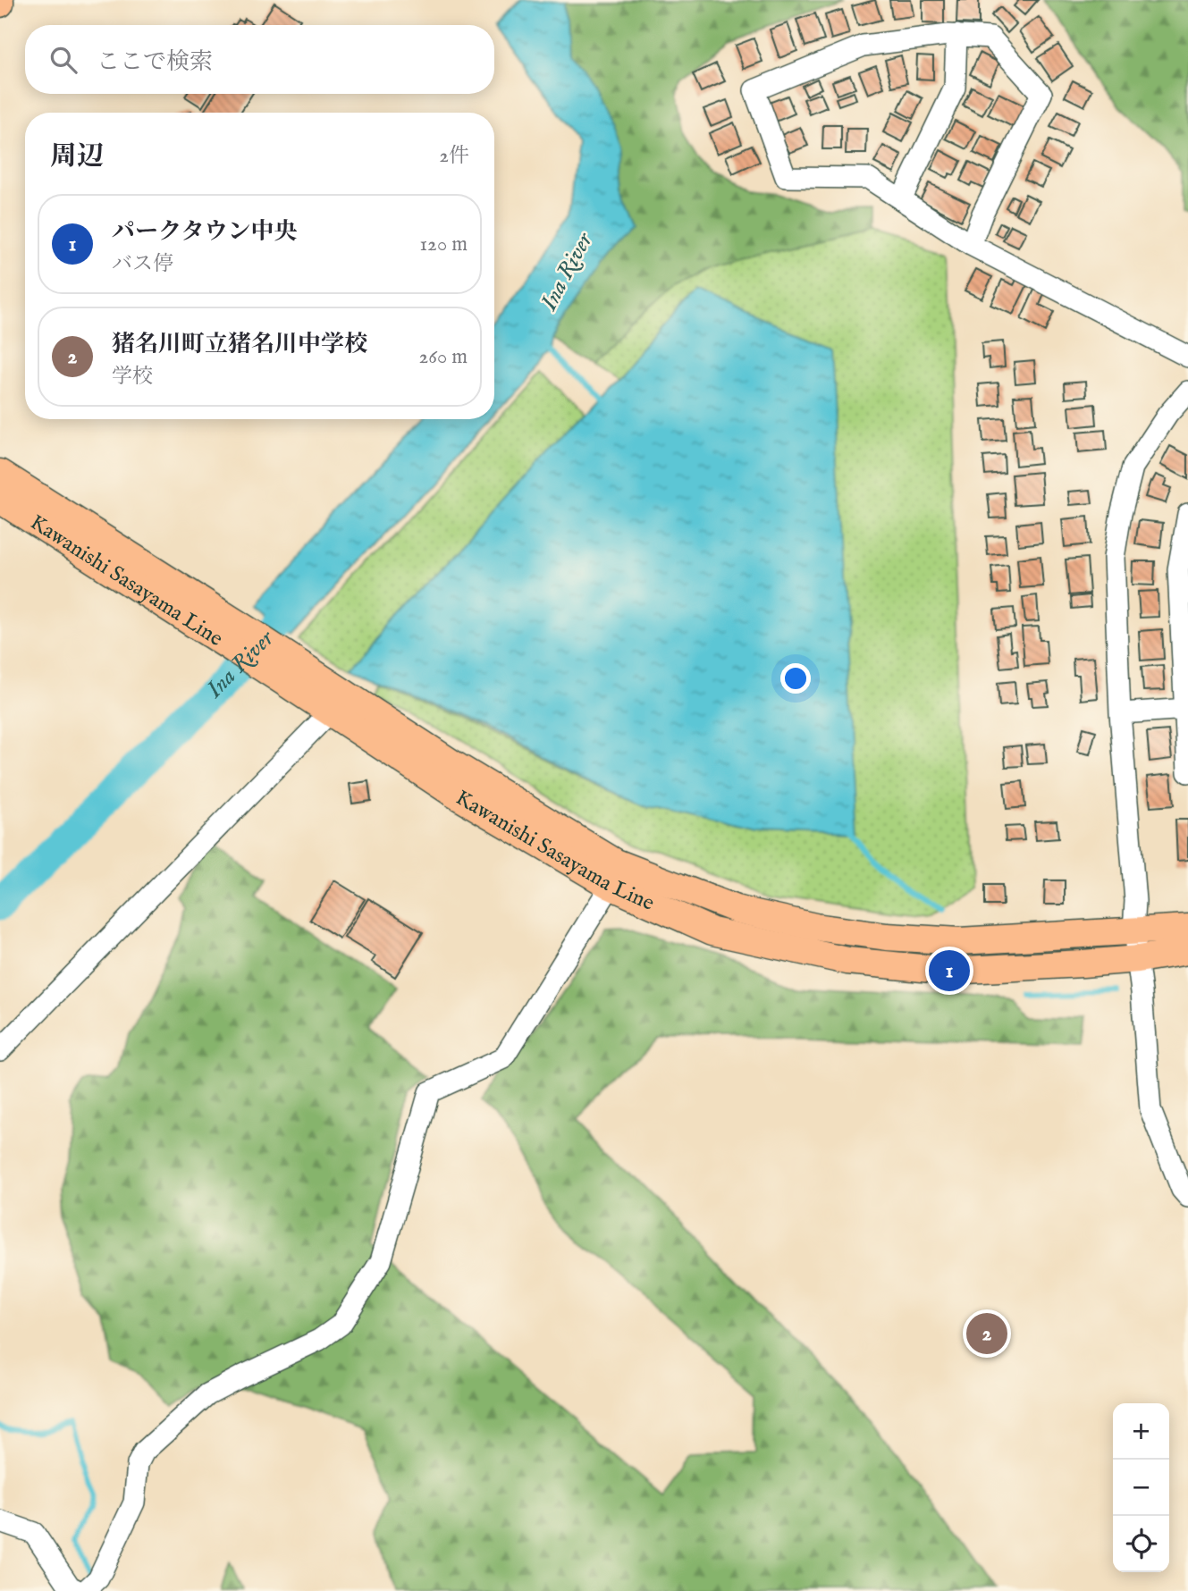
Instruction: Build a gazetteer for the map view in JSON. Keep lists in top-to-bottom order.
{
  "streets": {
    "main road": ["Kawanishi Sasayama Line"]
  },
  "water": ["Ina River"],
  "page": {
    "search": "ここで検索",
    "heading": ["周辺", "2件"],
    "list": [
      {
        "mark": "1",
        "name": "パークタウン中央",
        "note": "バス停",
        "value": "120 m"
      },
      {
        "mark": "2",
        "name": "猪名川町立猪名川中学校",
        "note": "学校",
        "value": "260 m"
      }
    ],
    "pins": ["1", "2"],
    "map_buttons": ["+", "−"]
  }
}
